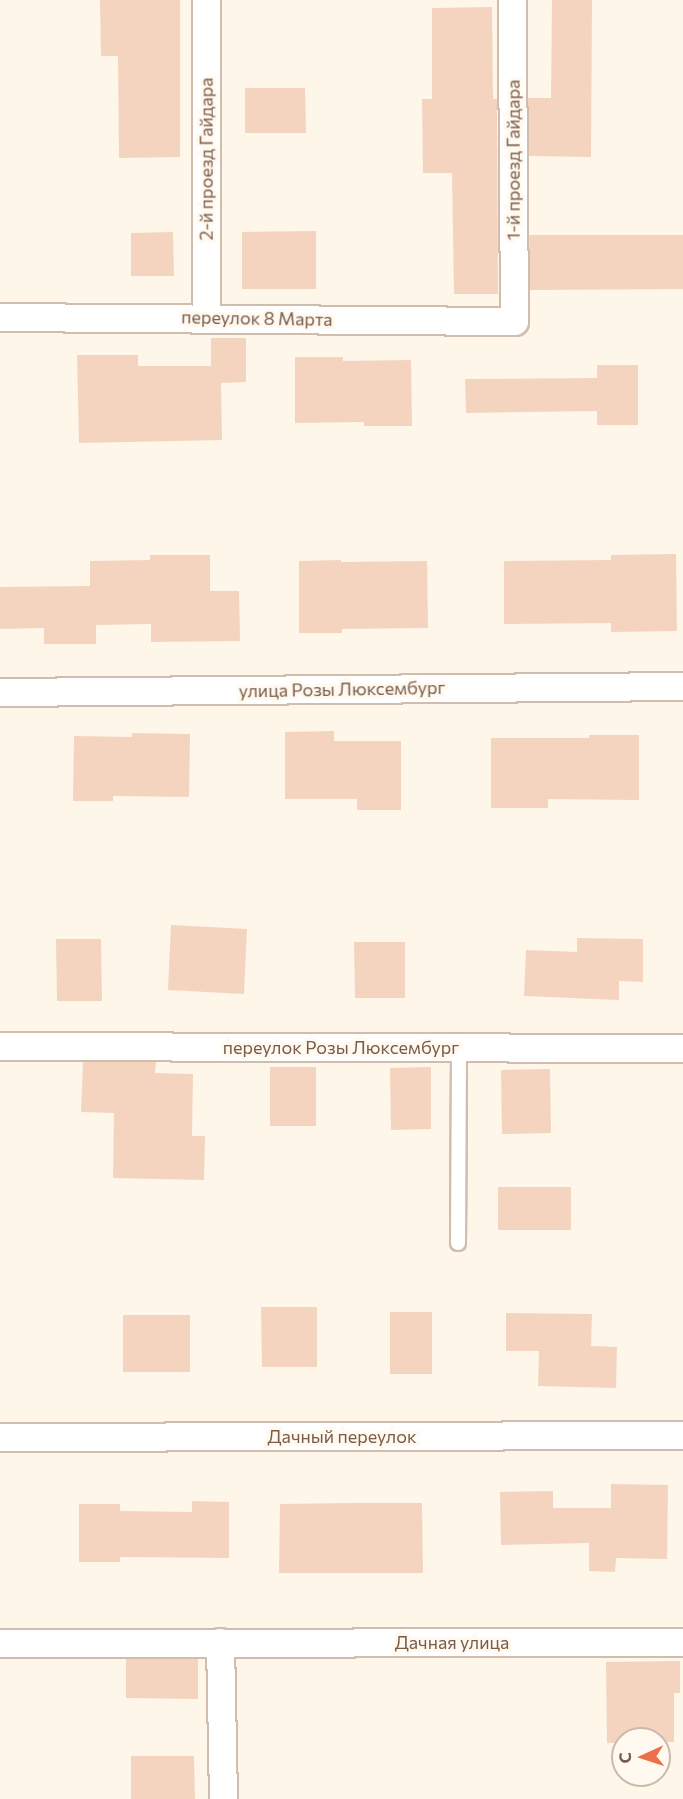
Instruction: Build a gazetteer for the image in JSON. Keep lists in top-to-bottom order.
{
  "streets": {
    "street": [
      "2-й проезд Гайдара",
      "1-й проезд Гайдара",
      "переулок 8 Марта",
      "улица Розы Люксембург",
      "переулок Розы Люксембург",
      "Дачный переулок",
      "Дачная улица"
    ]
  },
  "crossings": [
    ["2-й проезд Гайдара", "переулок 8 Марта"],
    ["1-й проезд Гайдара", "переулок 8 Марта"]
  ],
  "north": "left"
}
